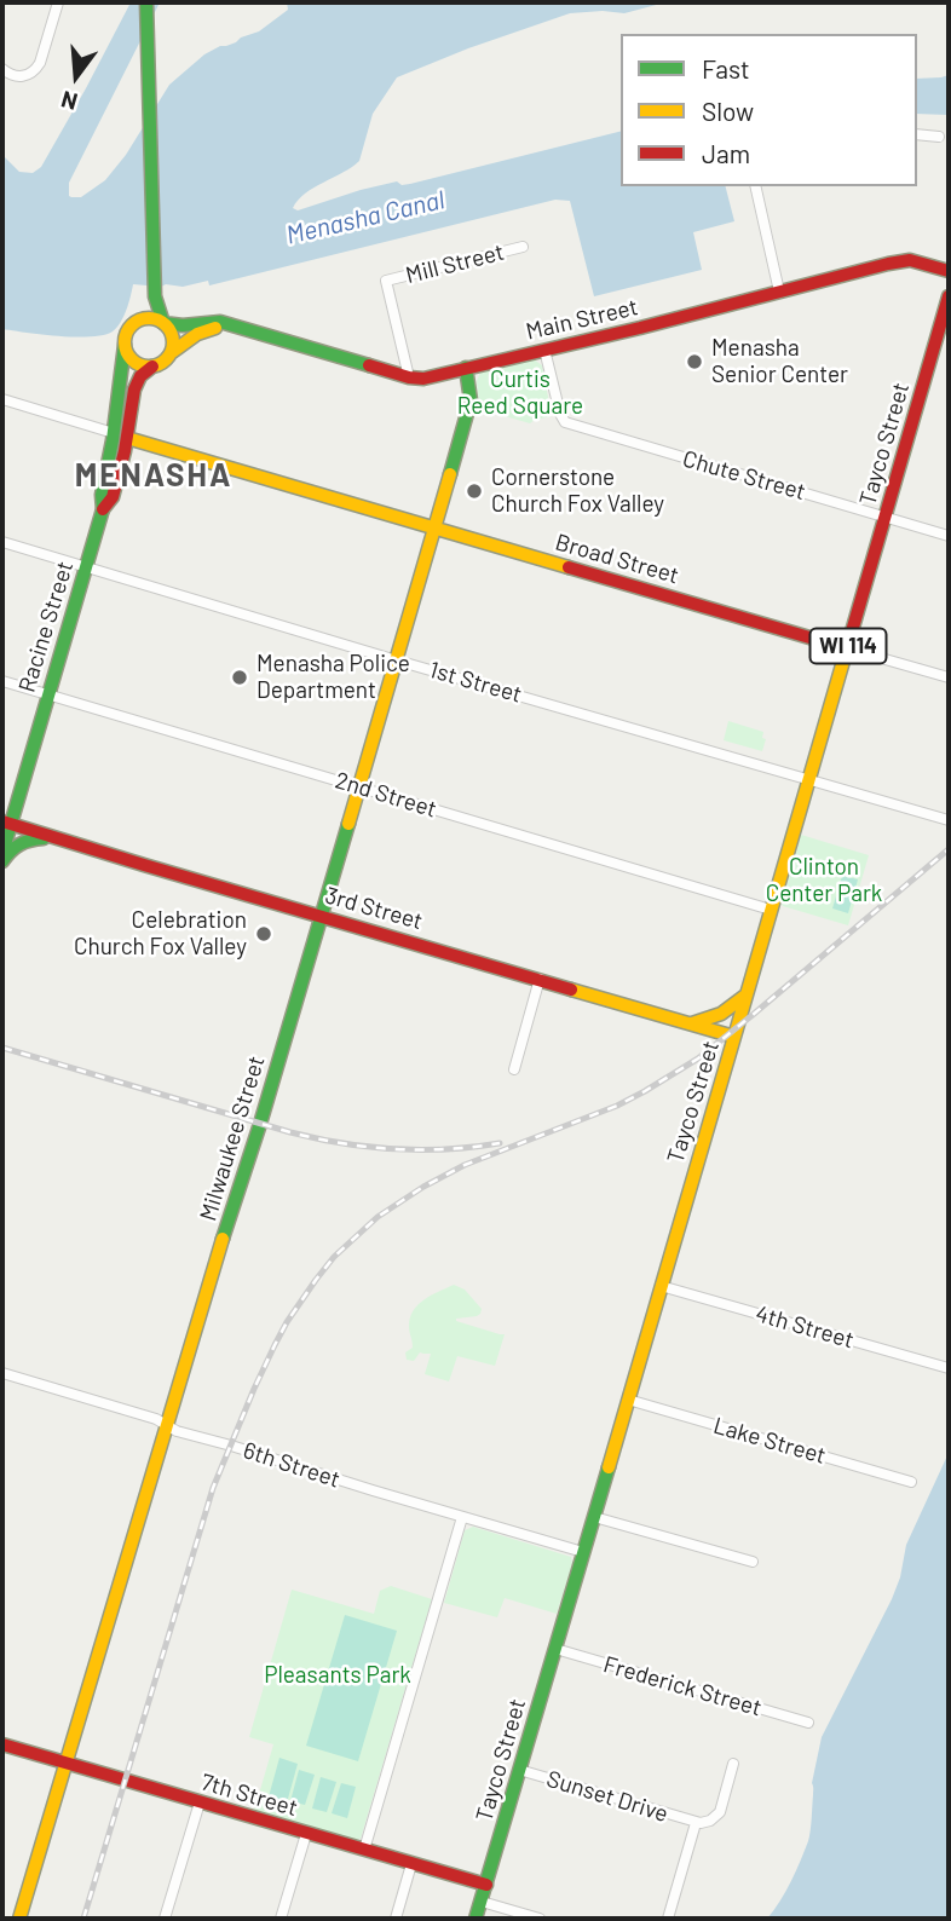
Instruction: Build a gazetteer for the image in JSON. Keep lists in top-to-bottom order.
{
  "streets": {
    "street": [
      "Mill Street",
      "Main Street",
      "Tayco Street",
      "Chute Street",
      "Broad Street",
      "Racine Street",
      "WI 114",
      "1st Street",
      "2nd Street",
      "3rd Street",
      "Milwaukee Street",
      "4th Street",
      "Lake Street",
      "6th Street",
      "Frederick Street",
      "7th Street",
      "Sunset Drive"
    ]
  },
  "crossings": [
    ["Mill Street", "Main Street"],
    ["Main Street", "Chute Street"],
    ["Main Street", "Racine Street"],
    ["Main Street", "Milwaukee Street"],
    ["Tayco Street", "Chute Street"],
    ["Tayco Street", "Broad Street"],
    ["Tayco Street", "1st Street"],
    ["Tayco Street", "2nd Street"],
    ["Tayco Street", "3rd Street"],
    ["Tayco Street", "4th Street"],
    ["Tayco Street", "Lake Street"],
    ["Tayco Street", "6th Street"],
    ["Tayco Street", "Frederick Street"],
    ["Tayco Street", "7th Street"],
    ["Tayco Street", "Sunset Drive"],
    ["Broad Street", "Racine Street"],
    ["Broad Street", "Milwaukee Street"],
    ["Racine Street", "1st Street"],
    ["Racine Street", "2nd Street"],
    ["Racine Street", "3rd Street"],
    ["1st Street", "Milwaukee Street"],
    ["2nd Street", "Milwaukee Street"],
    ["3rd Street", "Milwaukee Street"],
    ["Milwaukee Street", "6th Street"],
    ["Milwaukee Street", "7th Street"]
  ],
  "districts": ["MENASHA"],
  "water": ["Menasha Canal"],
  "parks": ["Curtis Reed Square", "Clinton Center Park", "Pleasants Park"],
  "places": [
    "Menasha Senior Center",
    "Cornerstone Church Fox Valley",
    "Menasha Police Department",
    "Celebration Church Fox Valley"
  ],
  "legend": ["Fast", "Slow", "Jam"],
  "north": "bottom"
}
